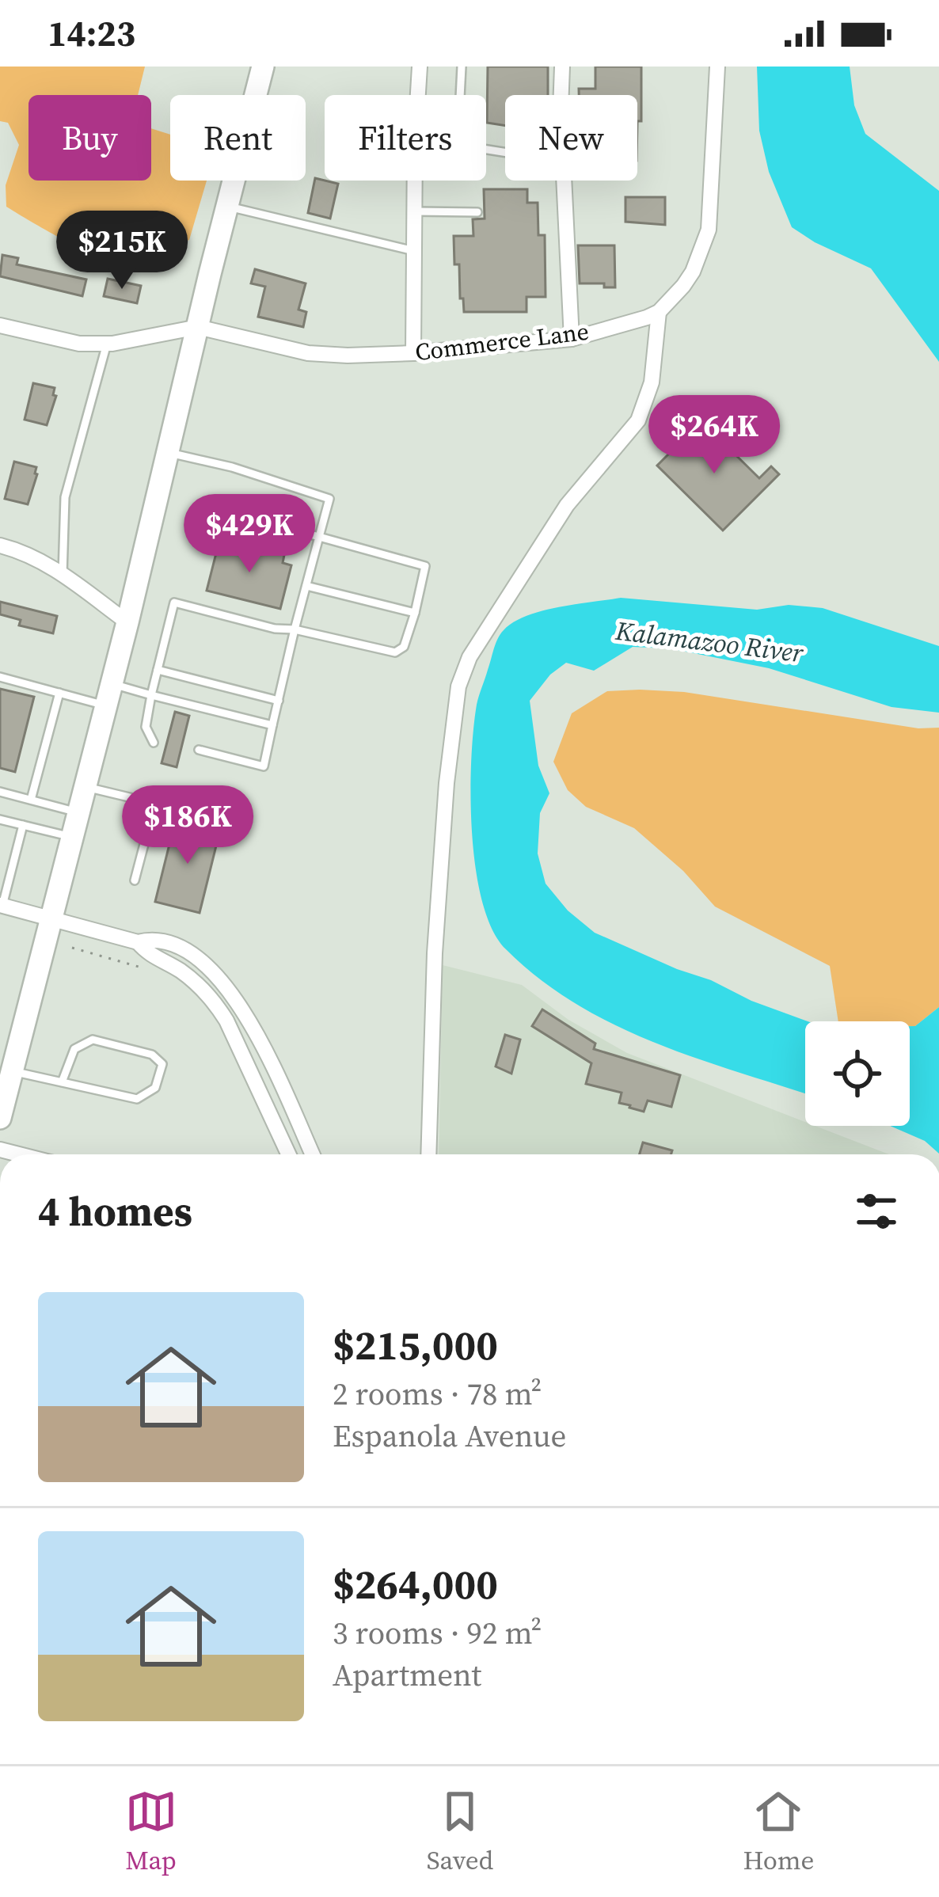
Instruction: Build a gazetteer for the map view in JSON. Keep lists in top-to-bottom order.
{
  "streets": {
    "street": ["Commerce Lane"]
  },
  "water": ["Kalamazoo River"],
  "page": {
    "status": "14:23",
    "chip": [
      "Buy",
      "Rent",
      "Filters",
      "New"
    ],
    "price": [
      "$215K",
      "$264K",
      "$429K",
      "$186K"
    ],
    "heading": "4 homes",
    "list": [
      {
        "name": "$215,000",
        "note": "2 rooms · 78 m² · Espanola Avenue"
      },
      {
        "name": "$264,000",
        "note": "3 rooms · 92 m² · Apartment"
      }
    ],
    "tabs": ["Map", "Saved", "Home"]
  }
}
